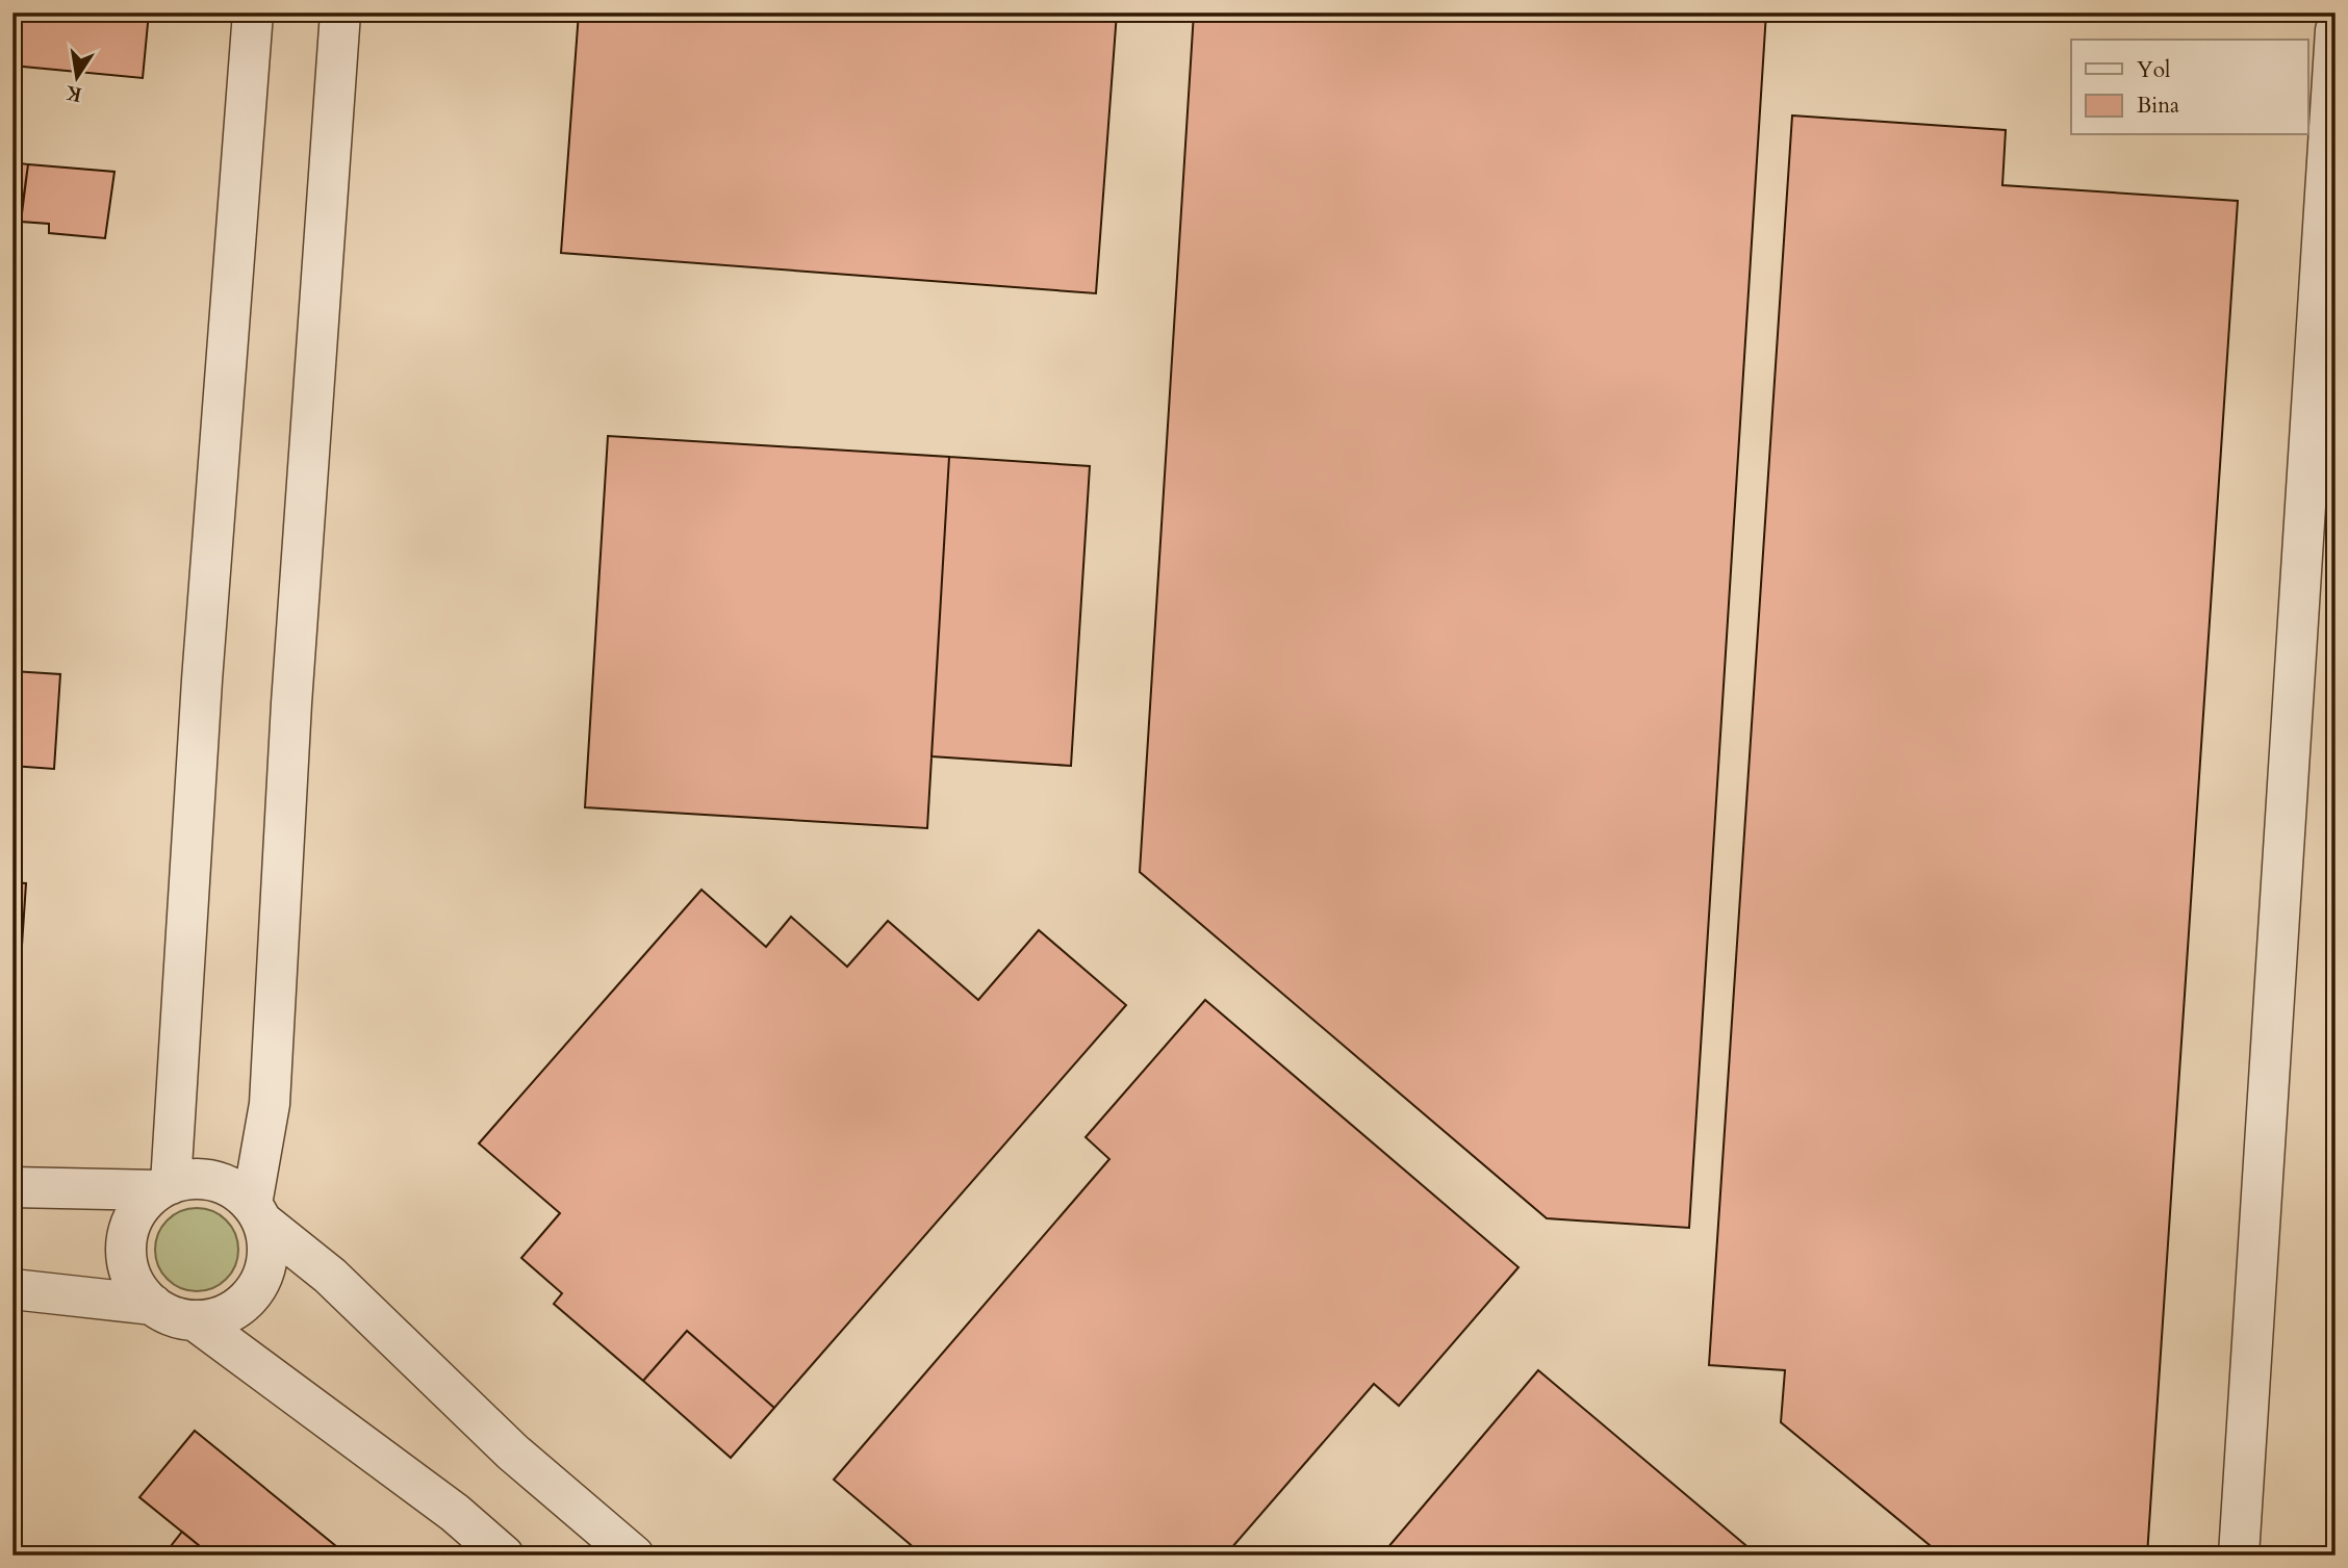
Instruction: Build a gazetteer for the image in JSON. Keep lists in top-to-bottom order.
{
  "legend": ["Yol", "Bina"],
  "north": "bottom"
}
